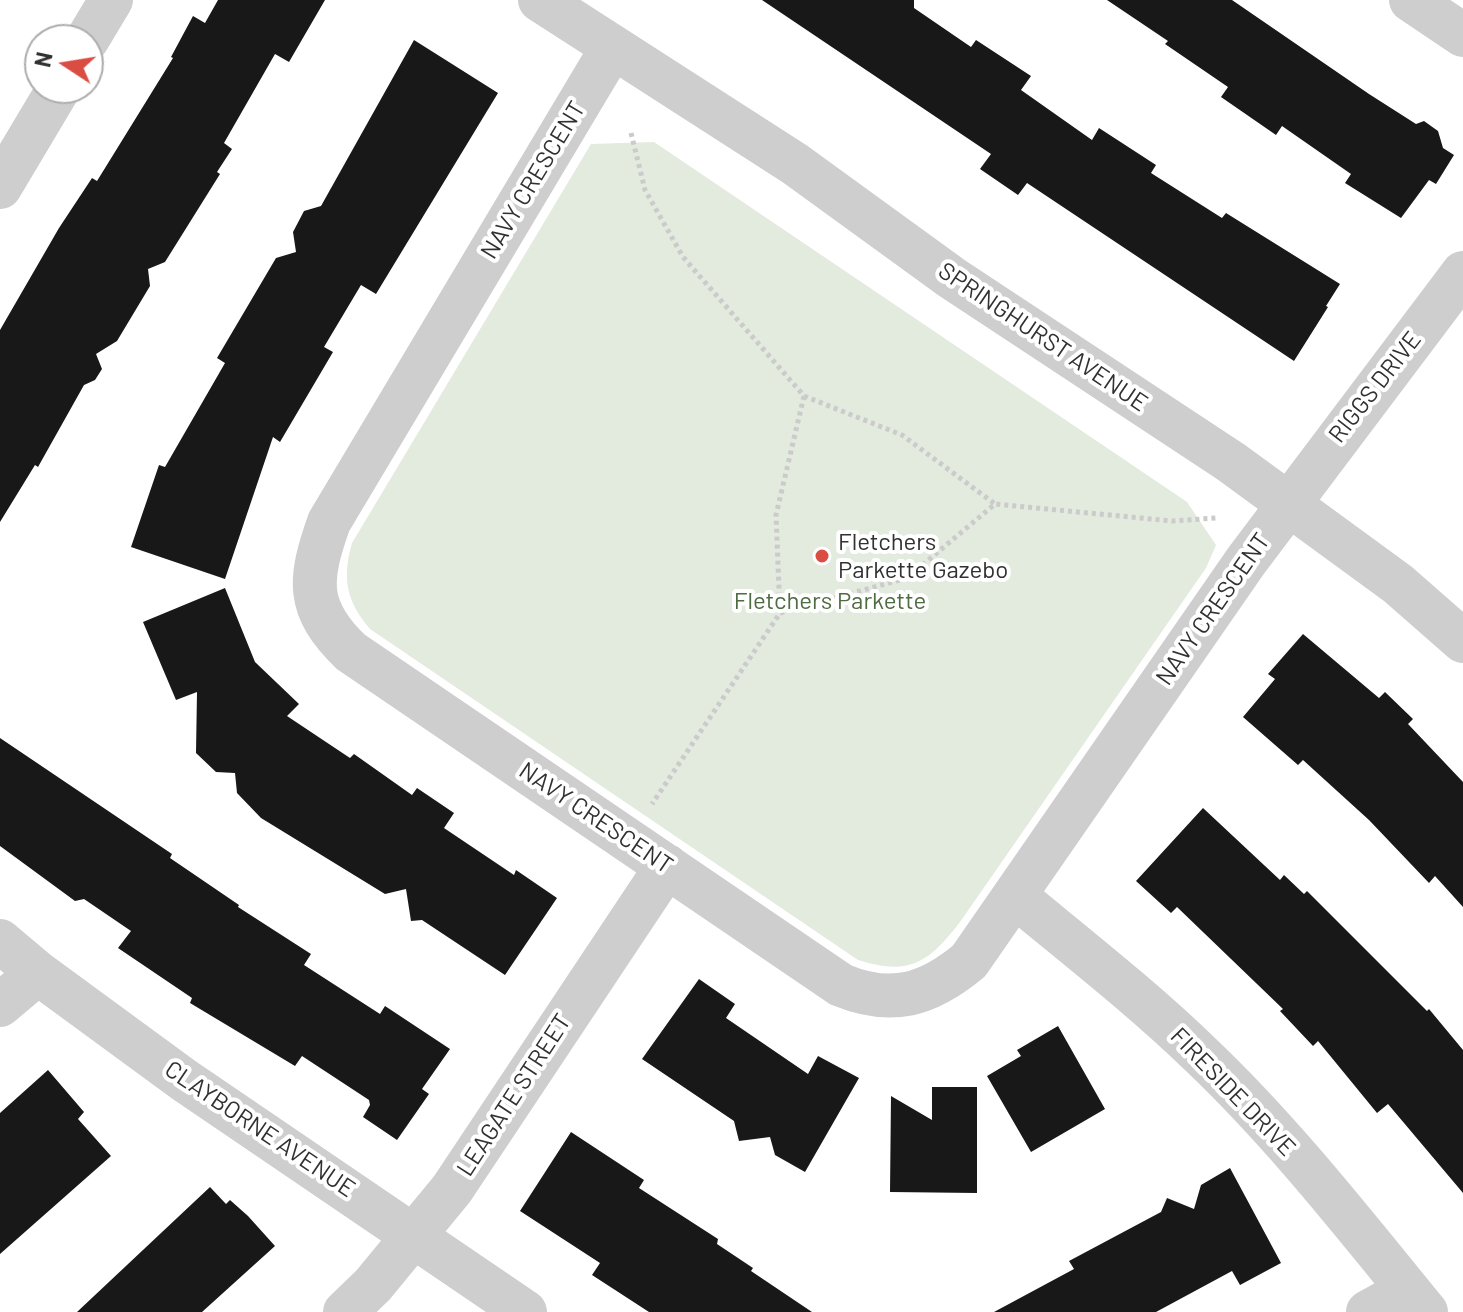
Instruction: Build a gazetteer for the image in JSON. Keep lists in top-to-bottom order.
{
  "streets": {
    "street": [
      "NAVY CRESCENT",
      "SPRINGHURST AVENUE",
      "RIGGS DRIVE",
      "FIRESIDE DRIVE",
      "LEAGATE STREET",
      "CLAYBORNE AVENUE"
    ]
  },
  "crossings": [
    ["NAVY CRESCENT", "SPRINGHURST AVENUE"],
    ["NAVY CRESCENT", "RIGGS DRIVE"],
    ["NAVY CRESCENT", "FIRESIDE DRIVE"],
    ["NAVY CRESCENT", "LEAGATE STREET"],
    ["SPRINGHURST AVENUE", "RIGGS DRIVE"],
    ["LEAGATE STREET", "CLAYBORNE AVENUE"]
  ],
  "parks": ["Fletchers Parkette"],
  "places": ["Fletchers Parkette Gazebo"],
  "north": "left"
}
